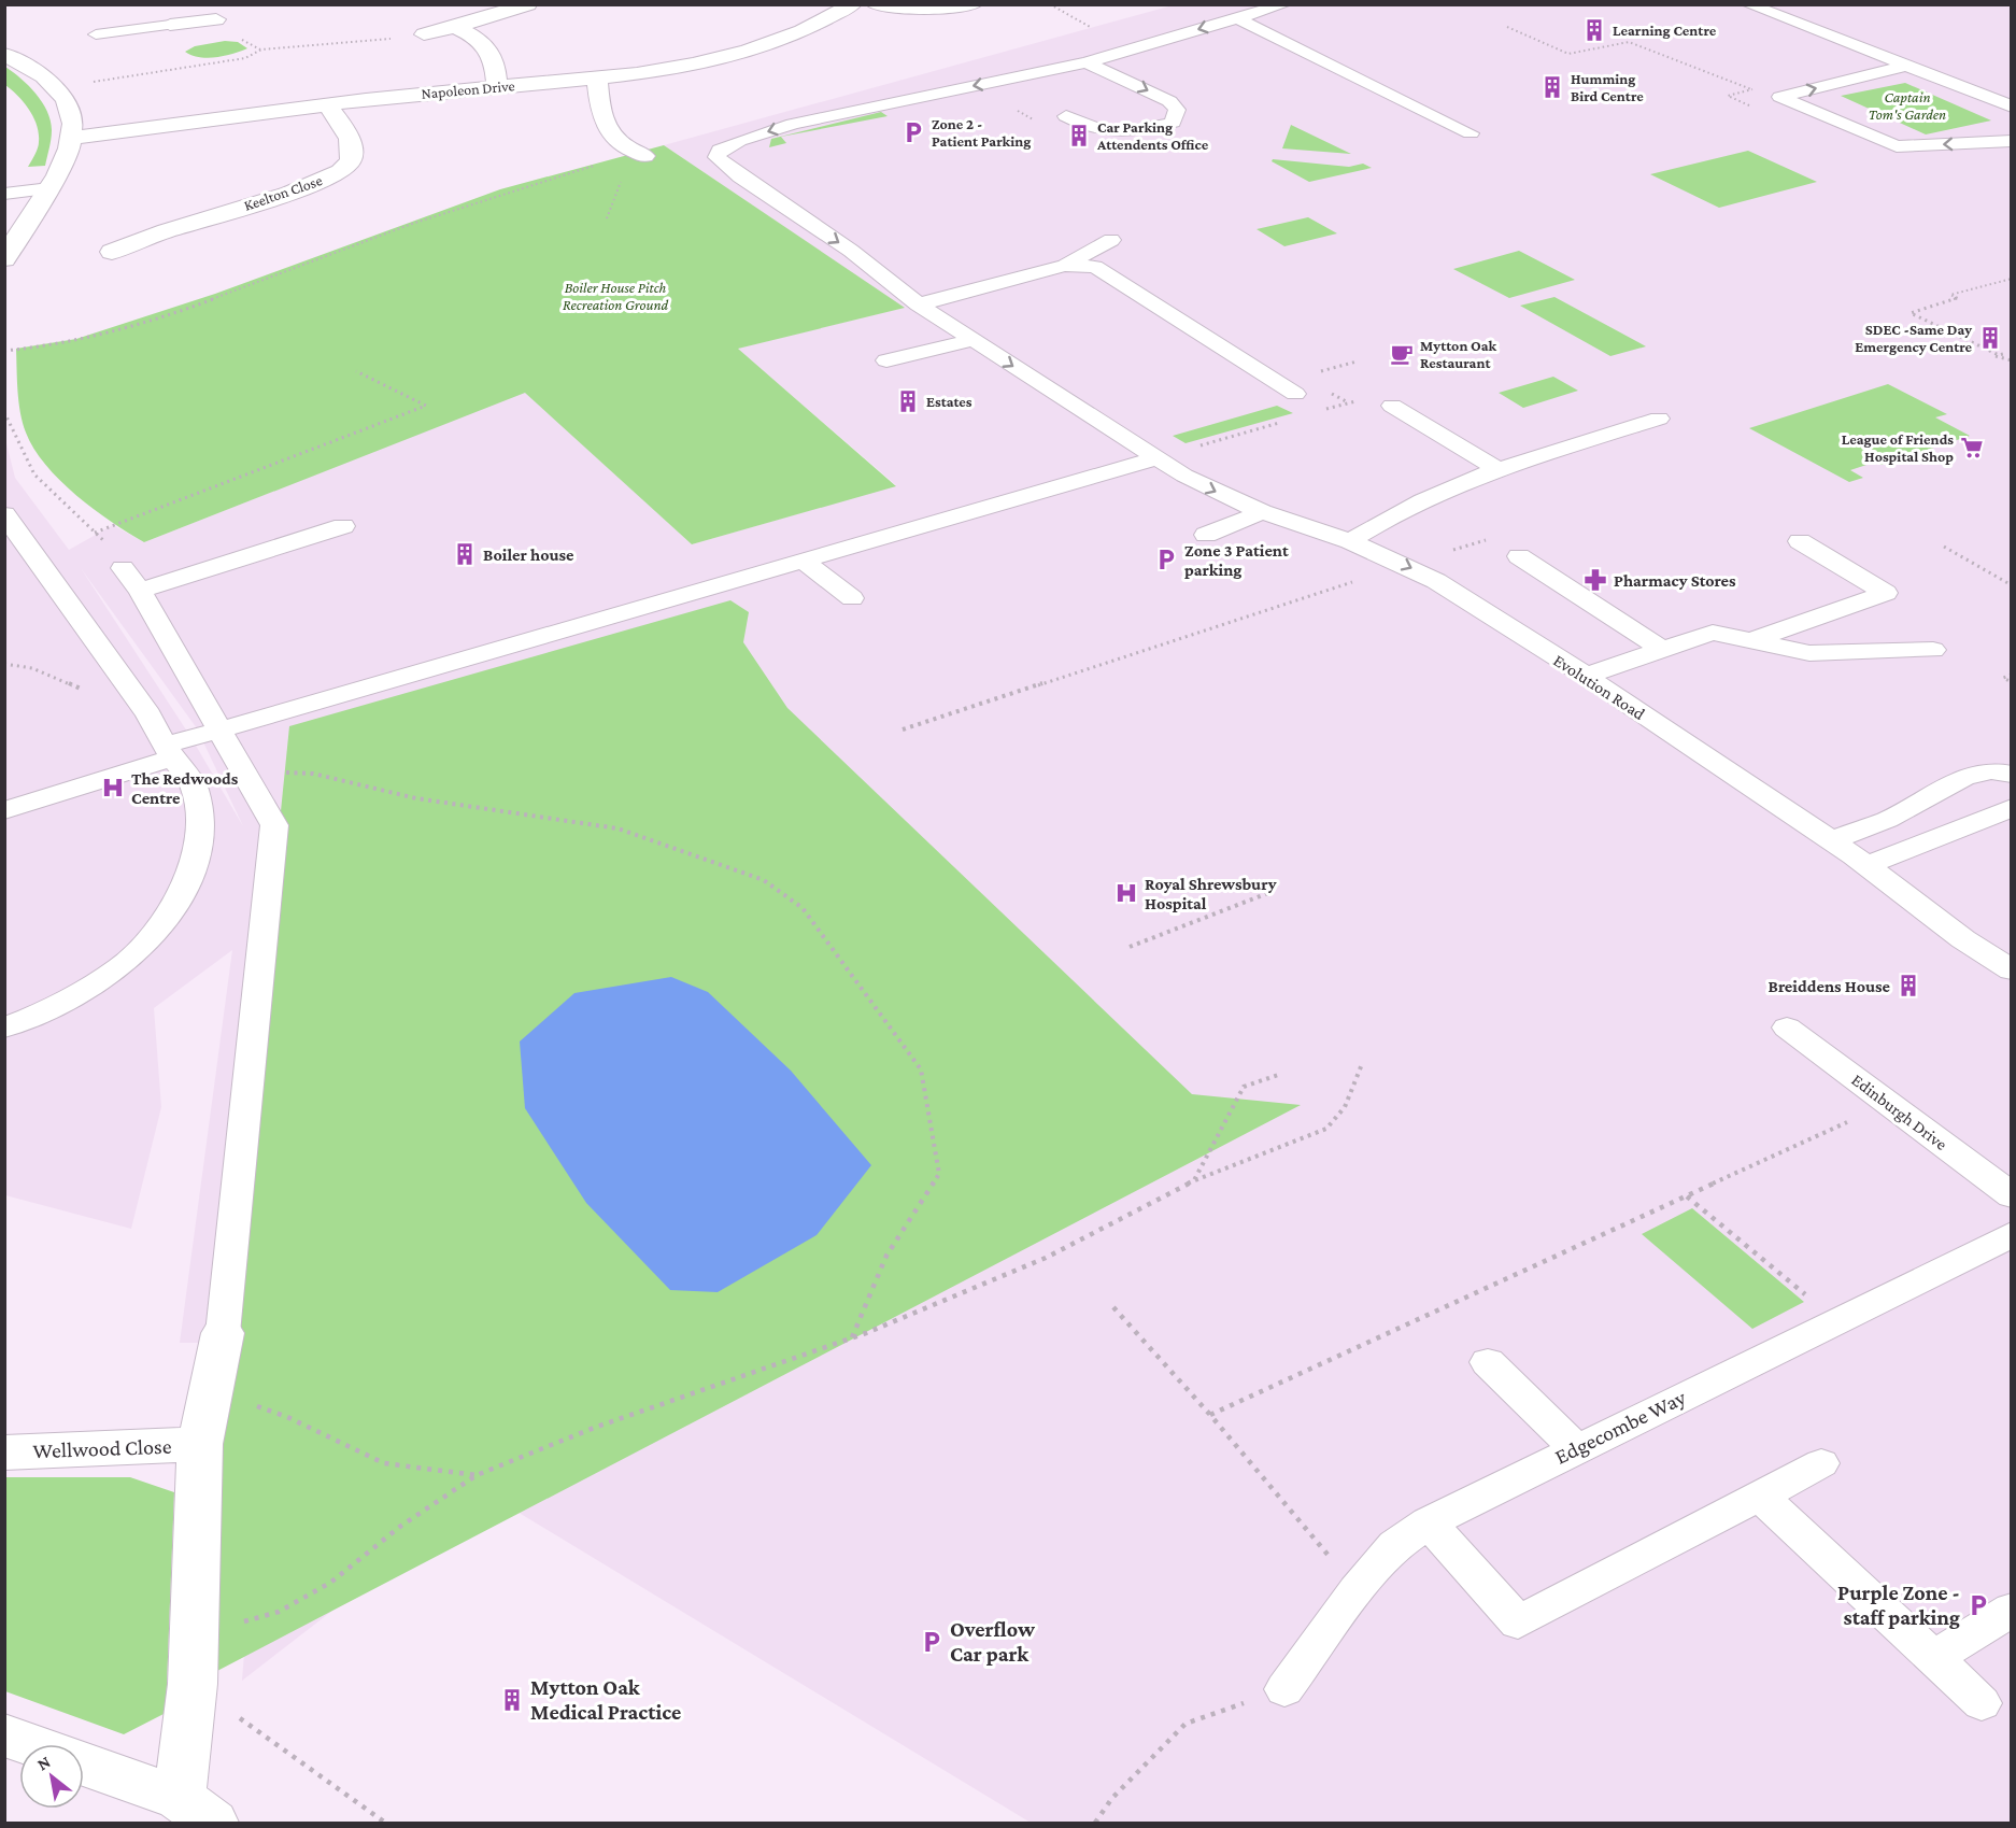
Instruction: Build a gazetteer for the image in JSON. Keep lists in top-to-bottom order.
{
  "streets": {
    "street": ["Napoleon Drive", "Keelton Close", "Wellwood Close"],
    "lane": ["Evolution Road", "Edinburgh Drive", "Edgecombe Way"]
  },
  "crossings": [
    ["Napoleon Drive", "Keelton Close"]
  ],
  "parks": ["Captain Tom's Garden", "Boiler House Pitch Recreation Ground"],
  "places": {
    "building": [
      "Learning Centre",
      "Humming Bird Centre",
      "Car Parking Attendents Office",
      "SDEC -Same Day Emergency Centre",
      "Estates",
      "Boiler house",
      "Breiddens House",
      "Mytton Oak Medical Practice"
    ],
    "parking": [
      "Zone 2 - Patient Parking",
      "Zone 3 Patient parking",
      "Purple Zone - staff parking",
      "Overflow Car park"
    ],
    "cafe": ["Mytton Oak Restaurant"],
    "supermarket": ["League of Friends Hospital Shop"],
    "pharmacy": ["Pharmacy Stores"],
    "hospital": ["The Redwoods Centre", "Royal Shrewsbury Hospital"]
  },
  "north": "top left"
}
